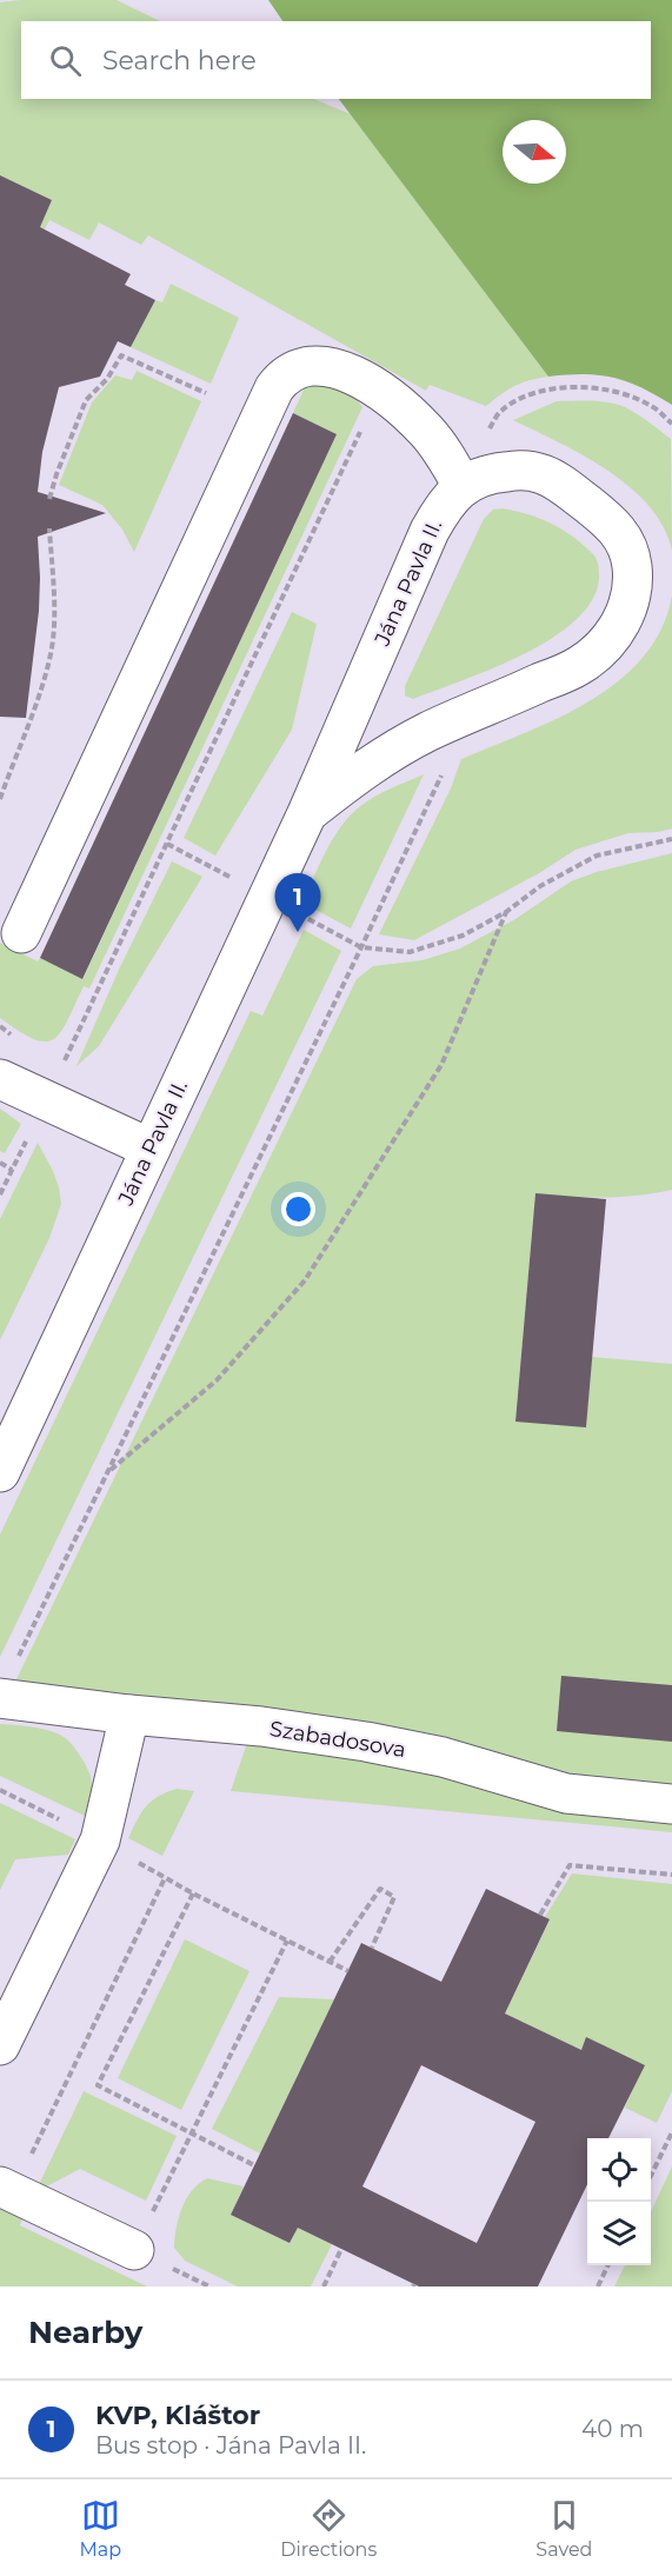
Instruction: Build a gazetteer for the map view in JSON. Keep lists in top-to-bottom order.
{
  "streets": {
    "street": ["Jána Pavla II.", "Szabadosova"]
  },
  "north": "right",
  "page": {
    "search": "Search here",
    "pins": "1",
    "heading": "Nearby",
    "list": [
      {
        "mark": "1",
        "name": "KVP, Kláštor",
        "note": "Bus stop · Jána Pavla II.",
        "value": "40 m"
      }
    ],
    "nav": ["Map", "Directions", "Saved"]
  }
}
